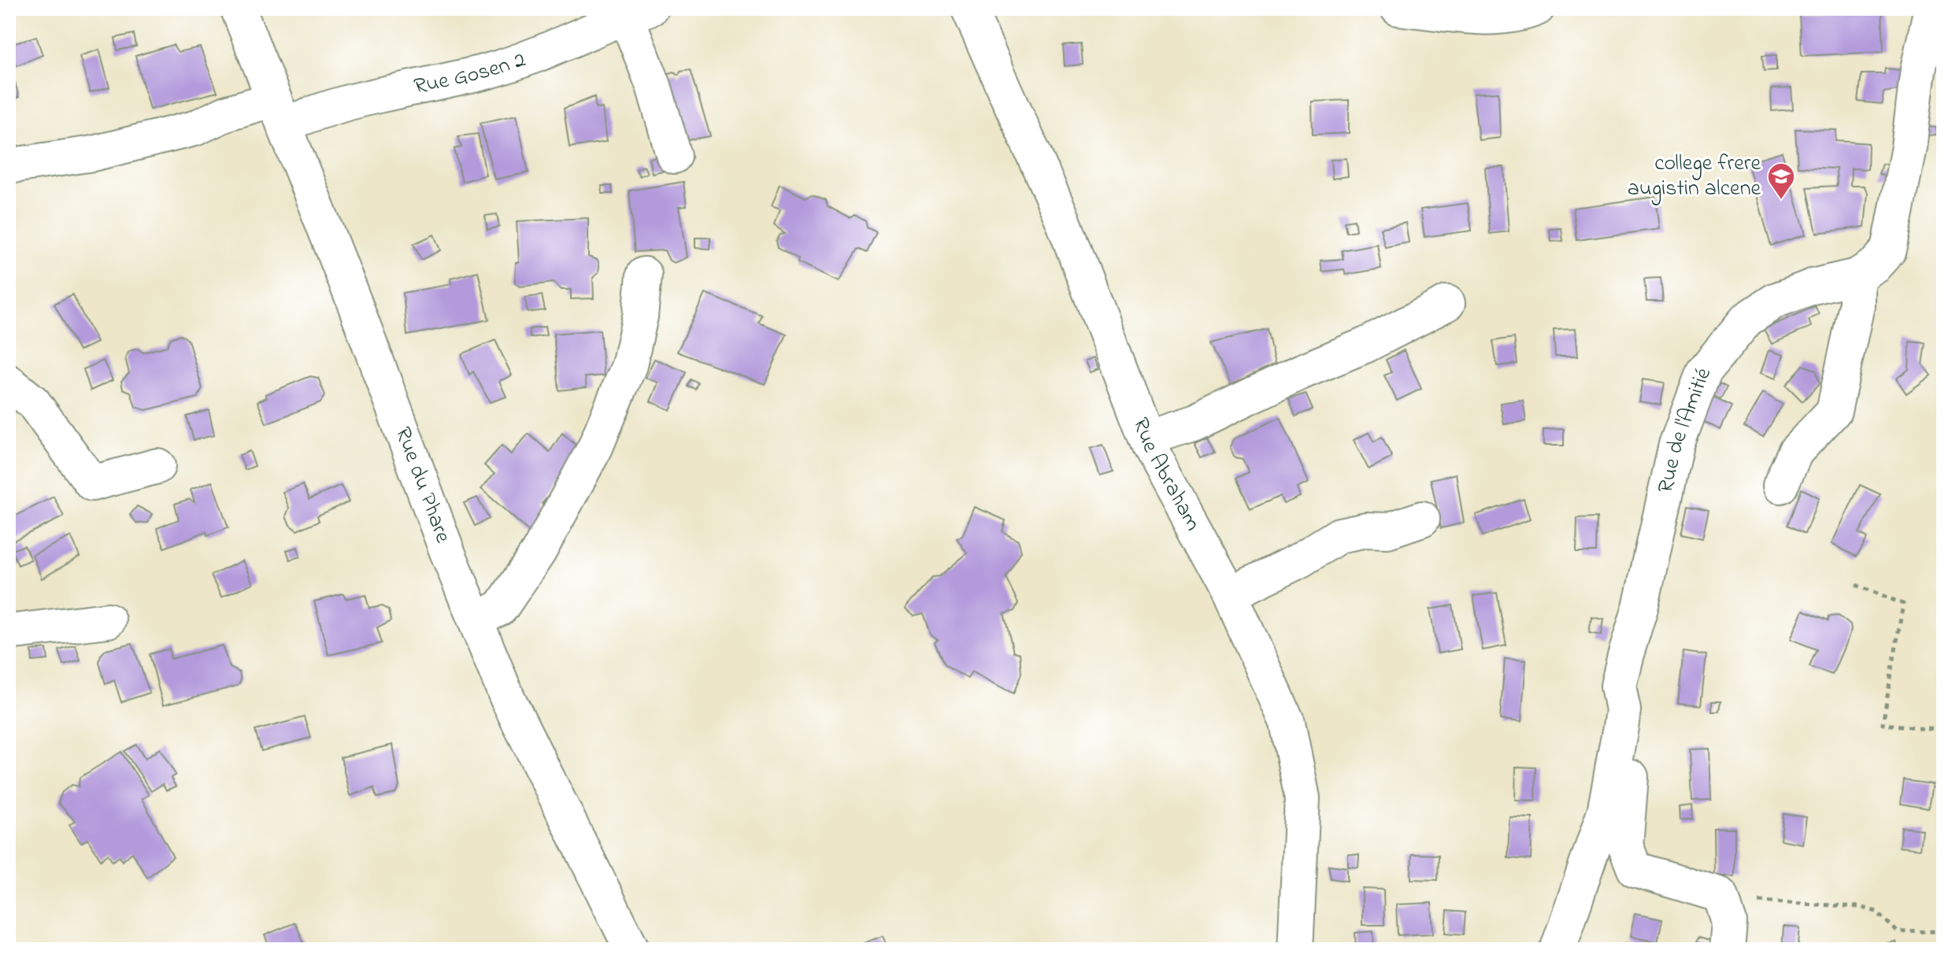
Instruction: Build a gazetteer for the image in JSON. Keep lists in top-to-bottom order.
{
  "streets": {
    "street": [
      "Rue Gosen 2",
      "Rue de l'Amitié",
      "Rue Abraham",
      "Rue du Phare"
    ]
  },
  "crossings": [
    ["Rue Gosen 2", "Rue du Phare"]
  ],
  "places": {
    "school or university": ["college frere augistin alcene"]
  }
}
